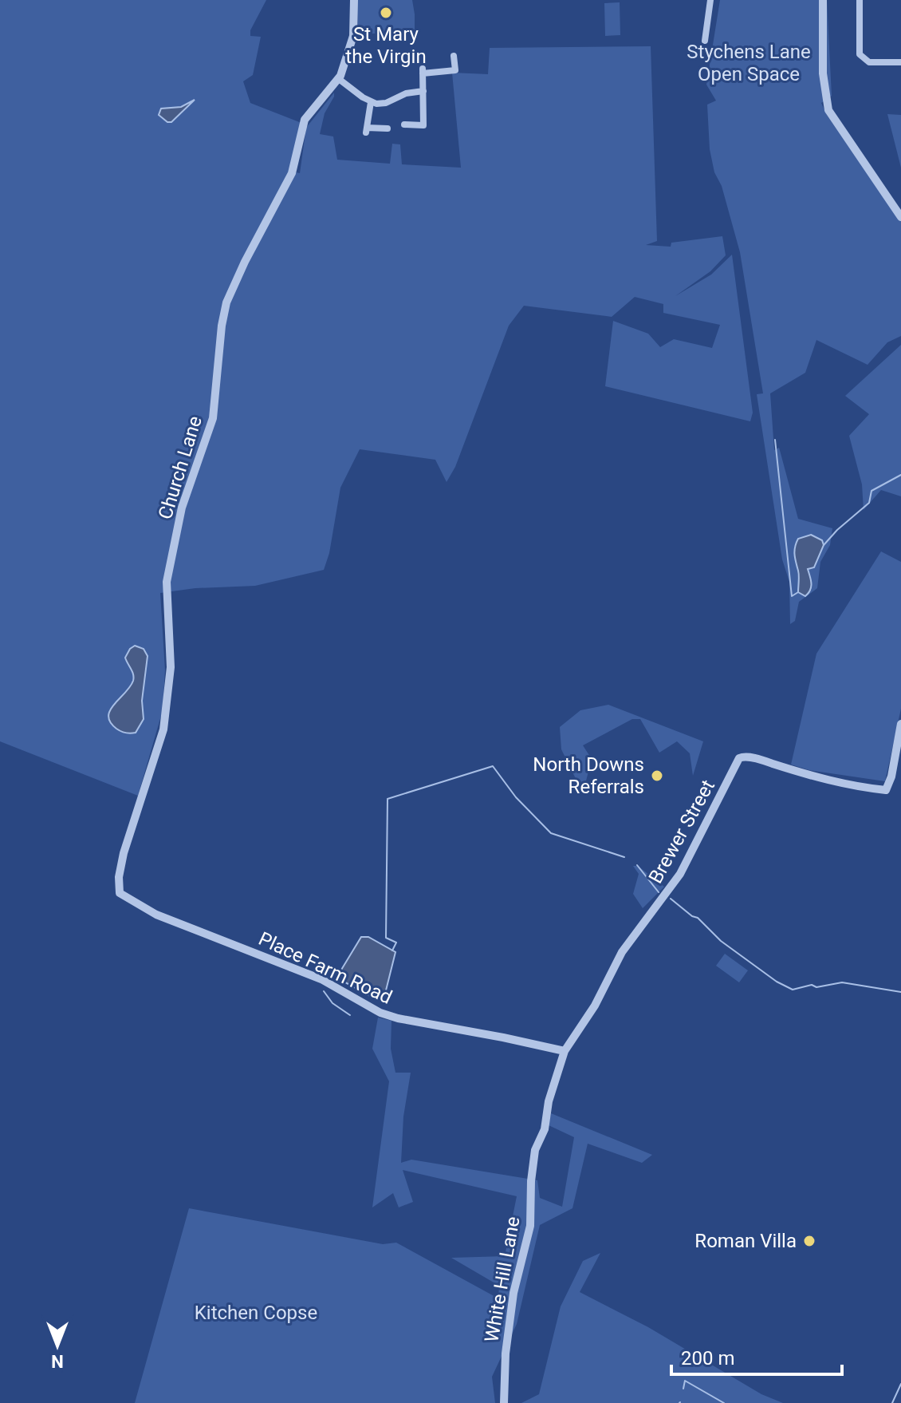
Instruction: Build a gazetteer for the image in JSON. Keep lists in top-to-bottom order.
{
  "streets": {
    "street": [
      "Church Lane",
      "Brewer Street",
      "Place Farm Road",
      "White Hill Lane"
    ]
  },
  "crossings": [
    ["Church Lane", "Place Farm Road"],
    ["Brewer Street", "Place Farm Road"],
    ["Brewer Street", "White Hill Lane"],
    ["Place Farm Road", "White Hill Lane"]
  ],
  "parks": ["Stychens Lane Open Space", "Kitchen Copse"],
  "places": ["St Mary the Virgin", "North Downs Referrals", "Roman Villa"],
  "scale_bar": "200 m",
  "north": "bottom"
}
